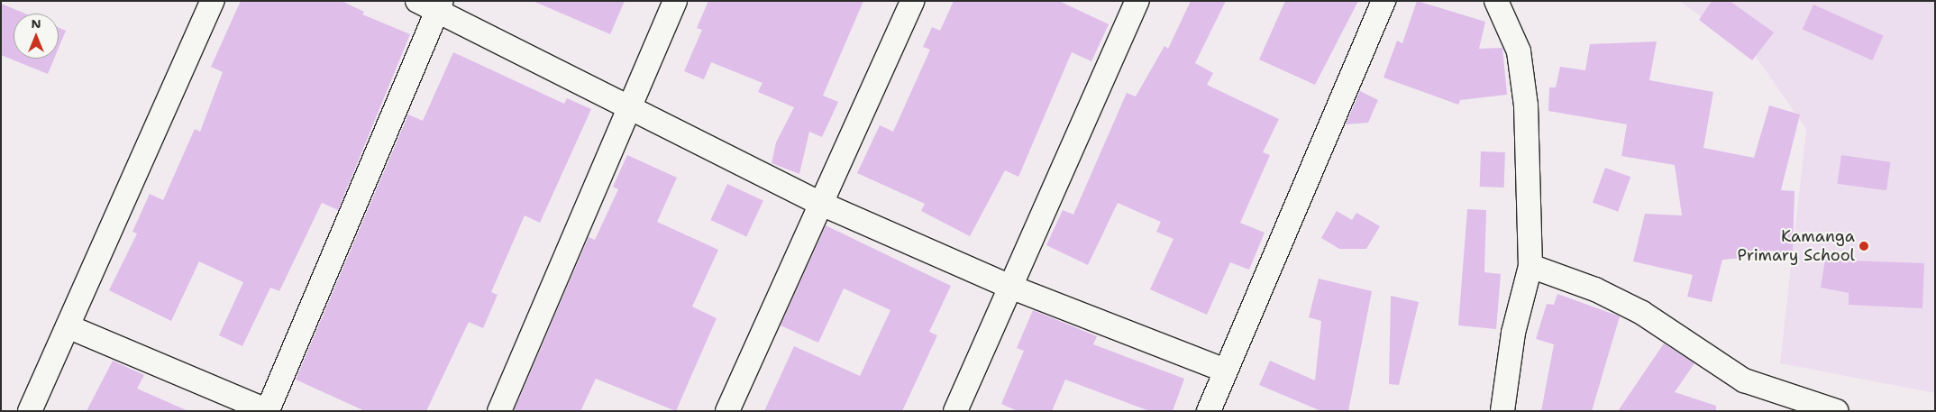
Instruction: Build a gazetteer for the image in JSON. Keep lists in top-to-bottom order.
{
  "places": ["Kamanga Primary School"],
  "north": "top"
}
